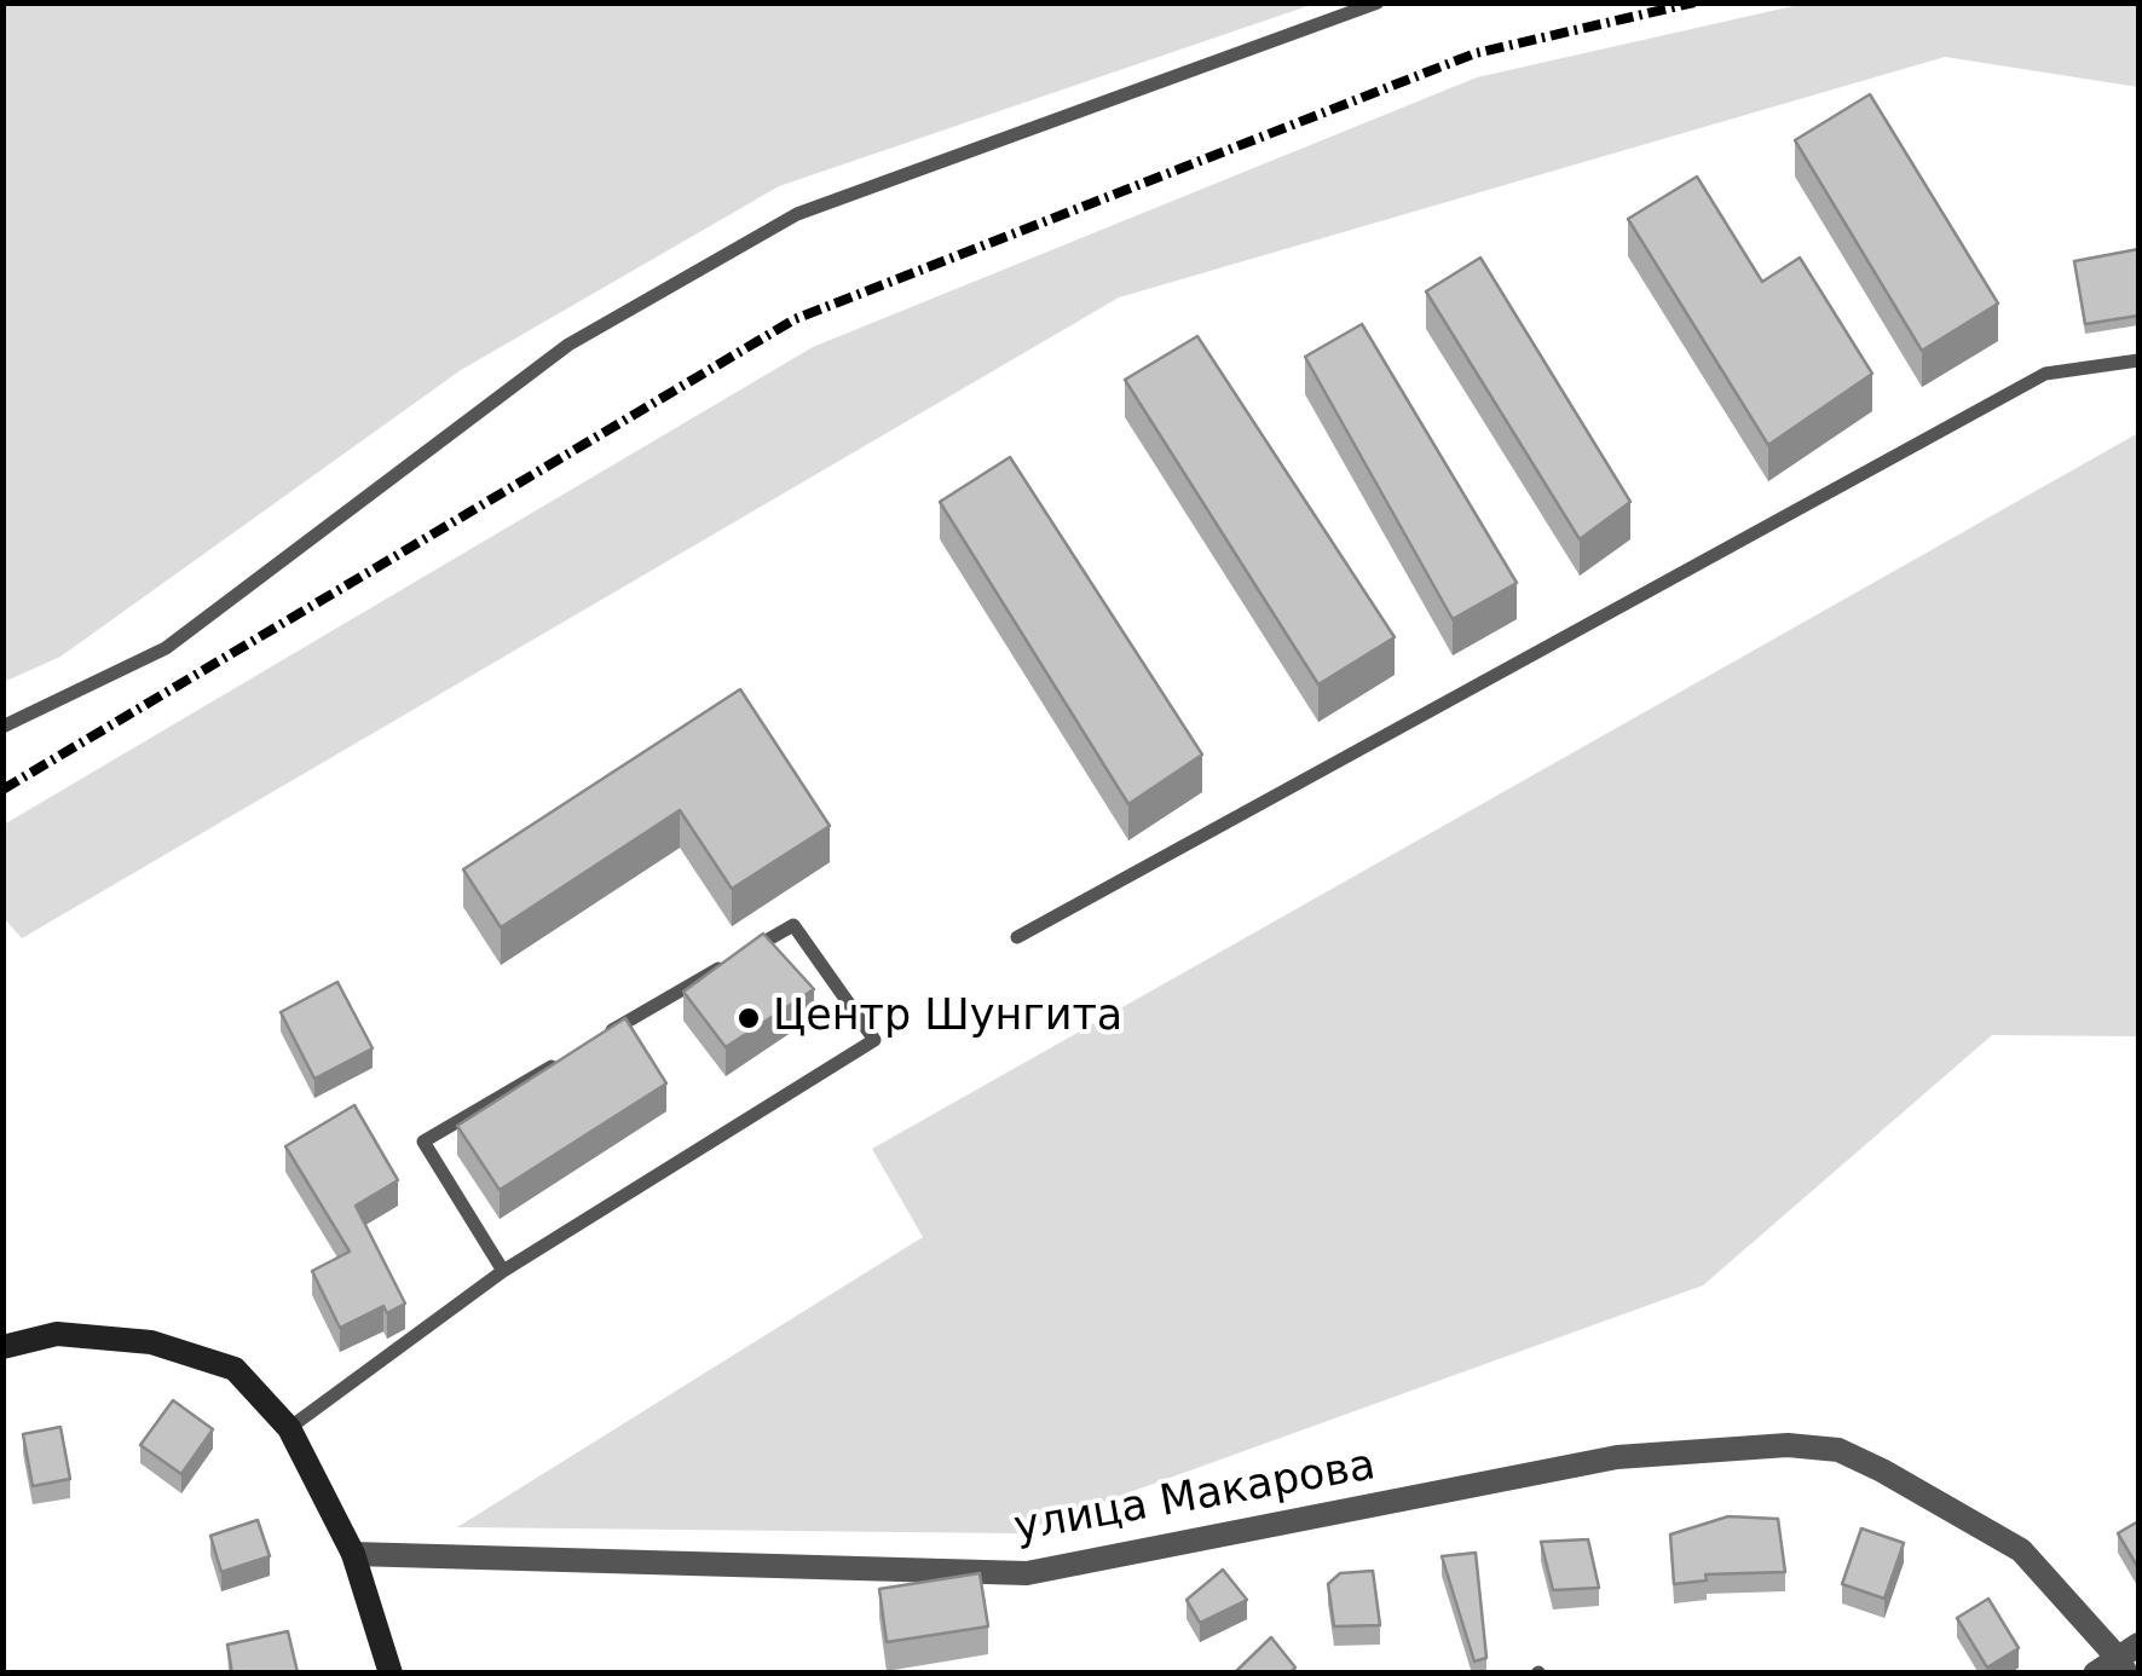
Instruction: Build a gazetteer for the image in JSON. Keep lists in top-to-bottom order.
{
  "streets": {
    "street": ["улица Макарова"]
  },
  "places": ["Центр Шунгита"]
}
